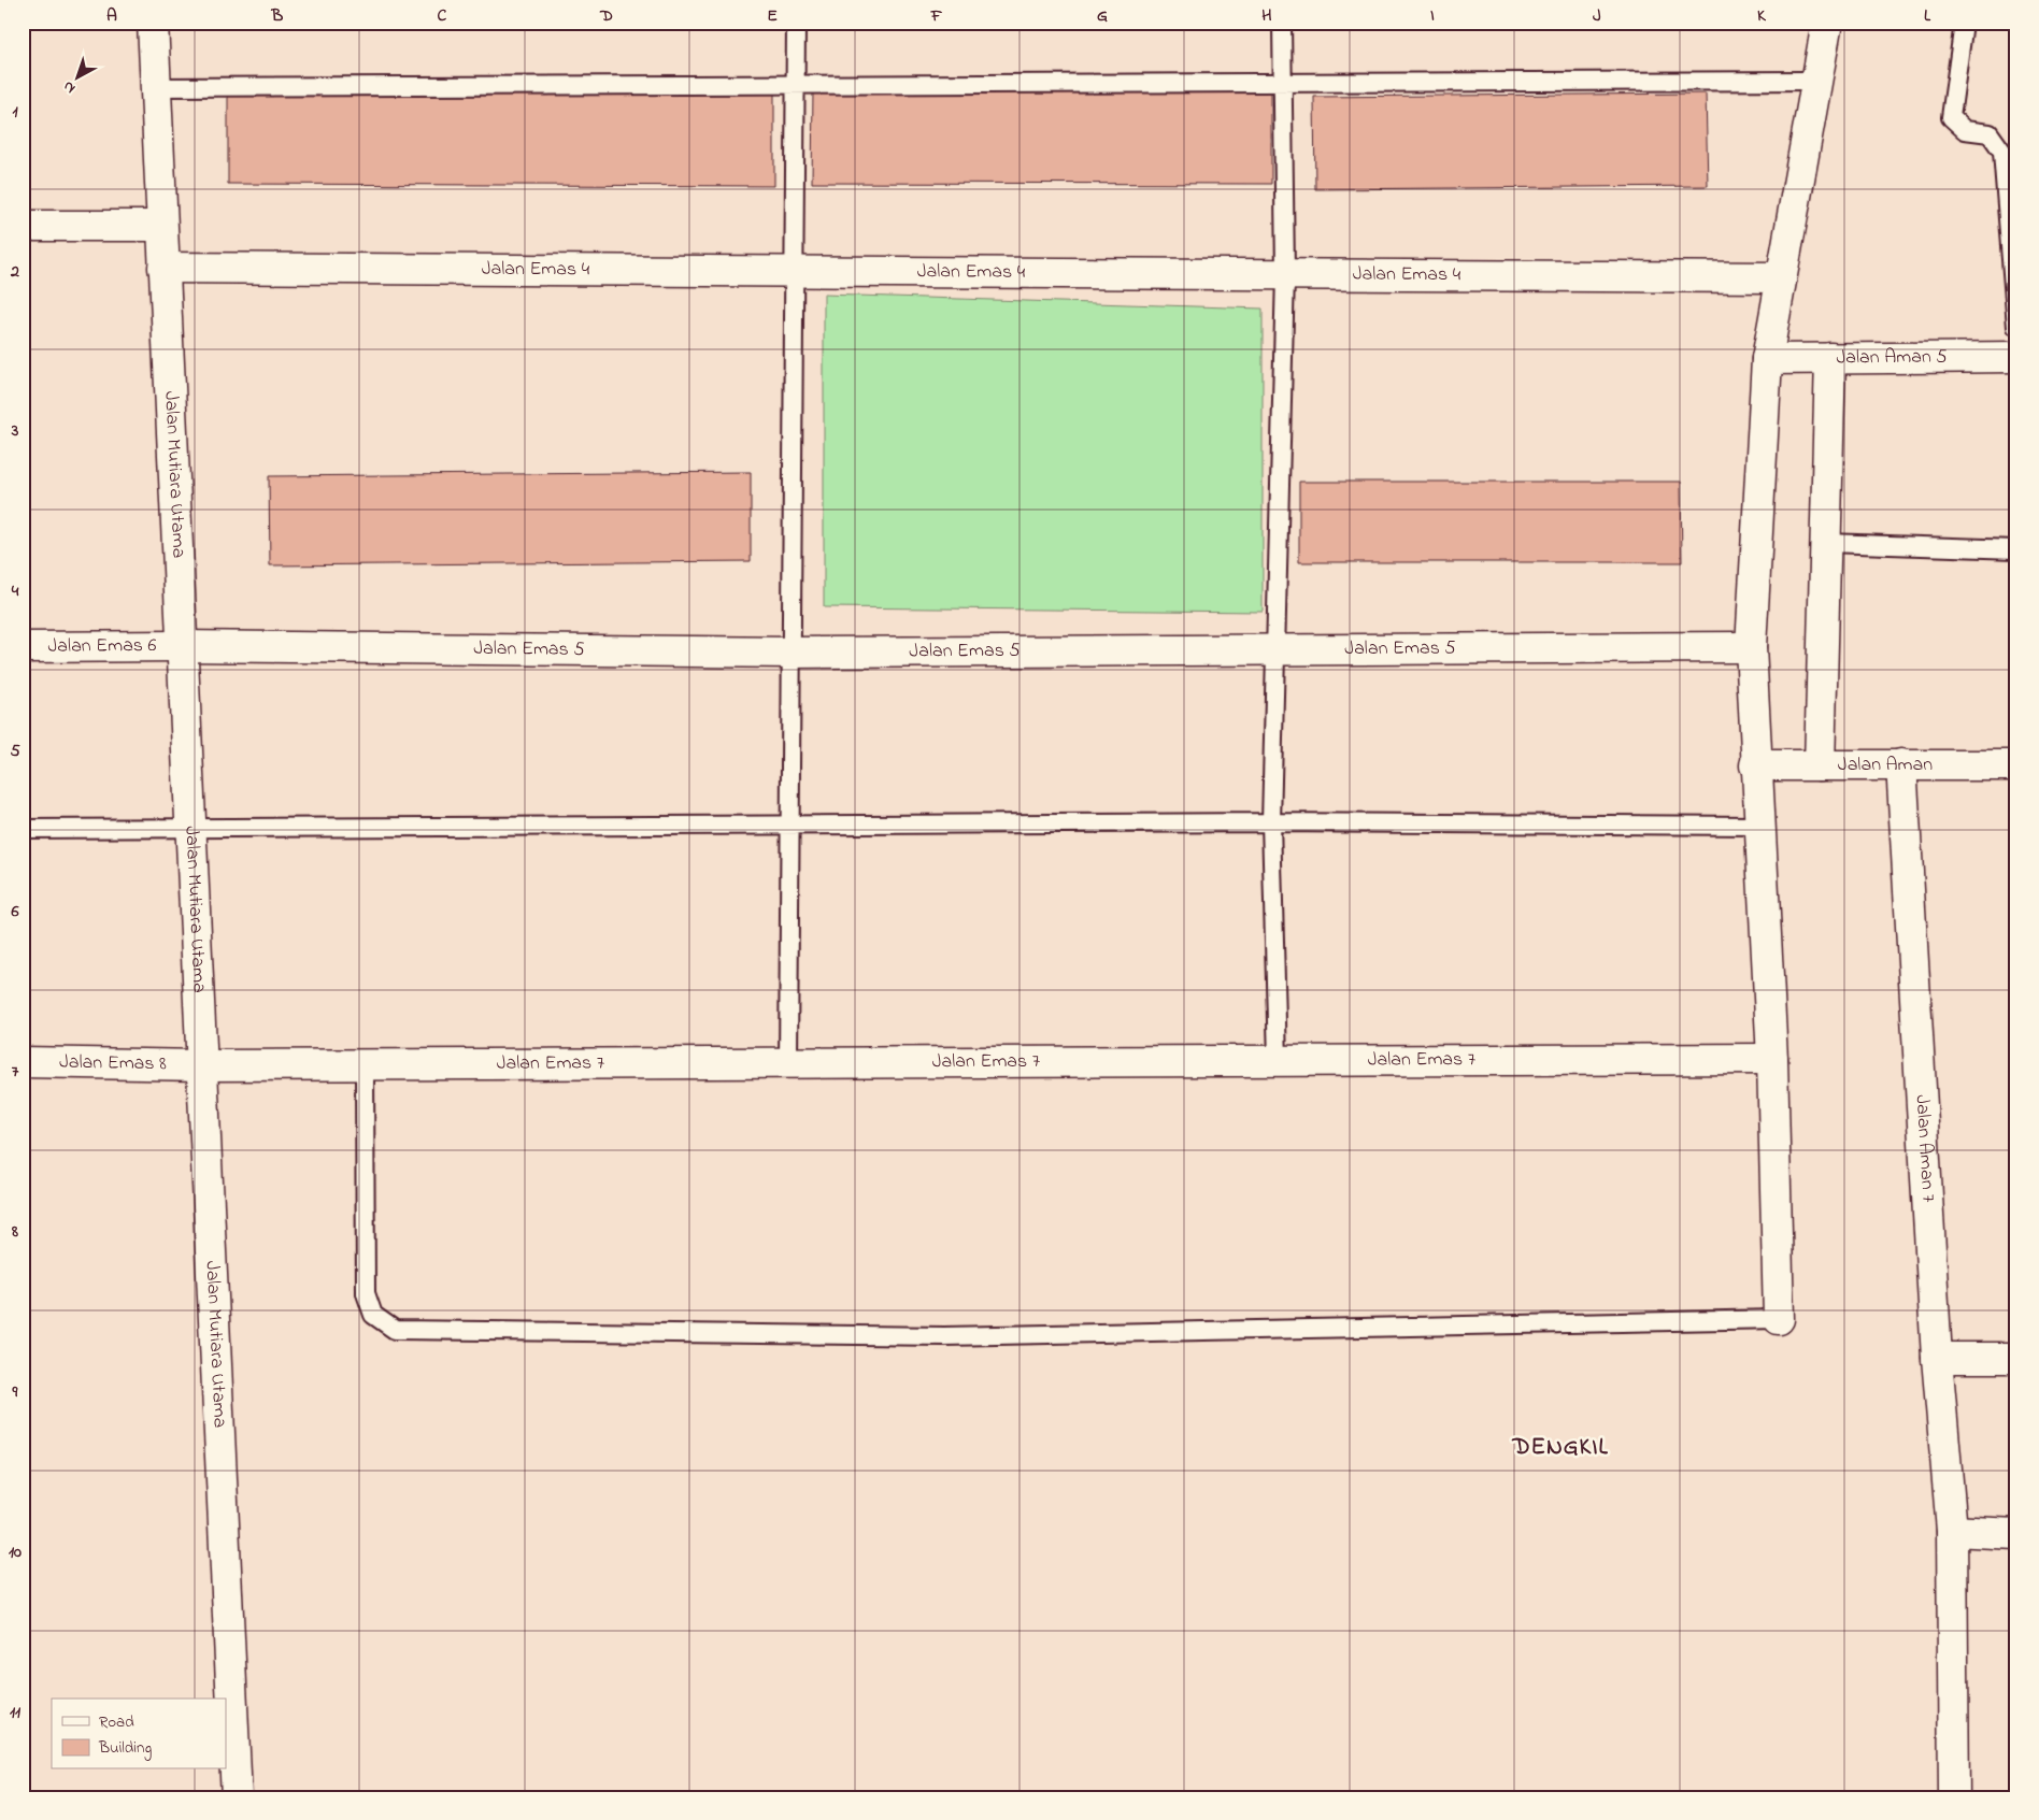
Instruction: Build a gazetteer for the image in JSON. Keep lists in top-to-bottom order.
{
  "streets": {
    "street": [
      "Jalan Emas 4",
      "Jalan Aman 5",
      "Jalan Mutiara Utama",
      "Jalan Emas 6",
      "Jalan Emas 5",
      "Jalan Aman",
      "Jalan Emas 7",
      "Jalan Emas 8",
      "Jalan Aman 7"
    ]
  },
  "crossings": [
    ["Jalan Emas 4", "Jalan Mutiara Utama"],
    ["Jalan Mutiara Utama", "Jalan Emas 6"],
    ["Jalan Mutiara Utama", "Jalan Emas 5"],
    ["Jalan Mutiara Utama", "Jalan Emas 7"],
    ["Jalan Mutiara Utama", "Jalan Emas 8"],
    ["Jalan Emas 6", "Jalan Emas 5"],
    ["Jalan Aman", "Jalan Aman 7"],
    ["Jalan Emas 7", "Jalan Emas 8"]
  ],
  "districts": ["DENGKIL"],
  "legend": ["Road", "Building"],
  "north": "bottom left",
  "grid": {
    "columns": [
      "A",
      "B",
      "C",
      "D",
      "E",
      "F",
      "G",
      "H",
      "I",
      "J",
      "K",
      "L"
    ],
    "rows": [
      "1",
      "2",
      "3",
      "4",
      "5",
      "6",
      "7",
      "8",
      "9",
      "10",
      "11"
    ]
  }
}
